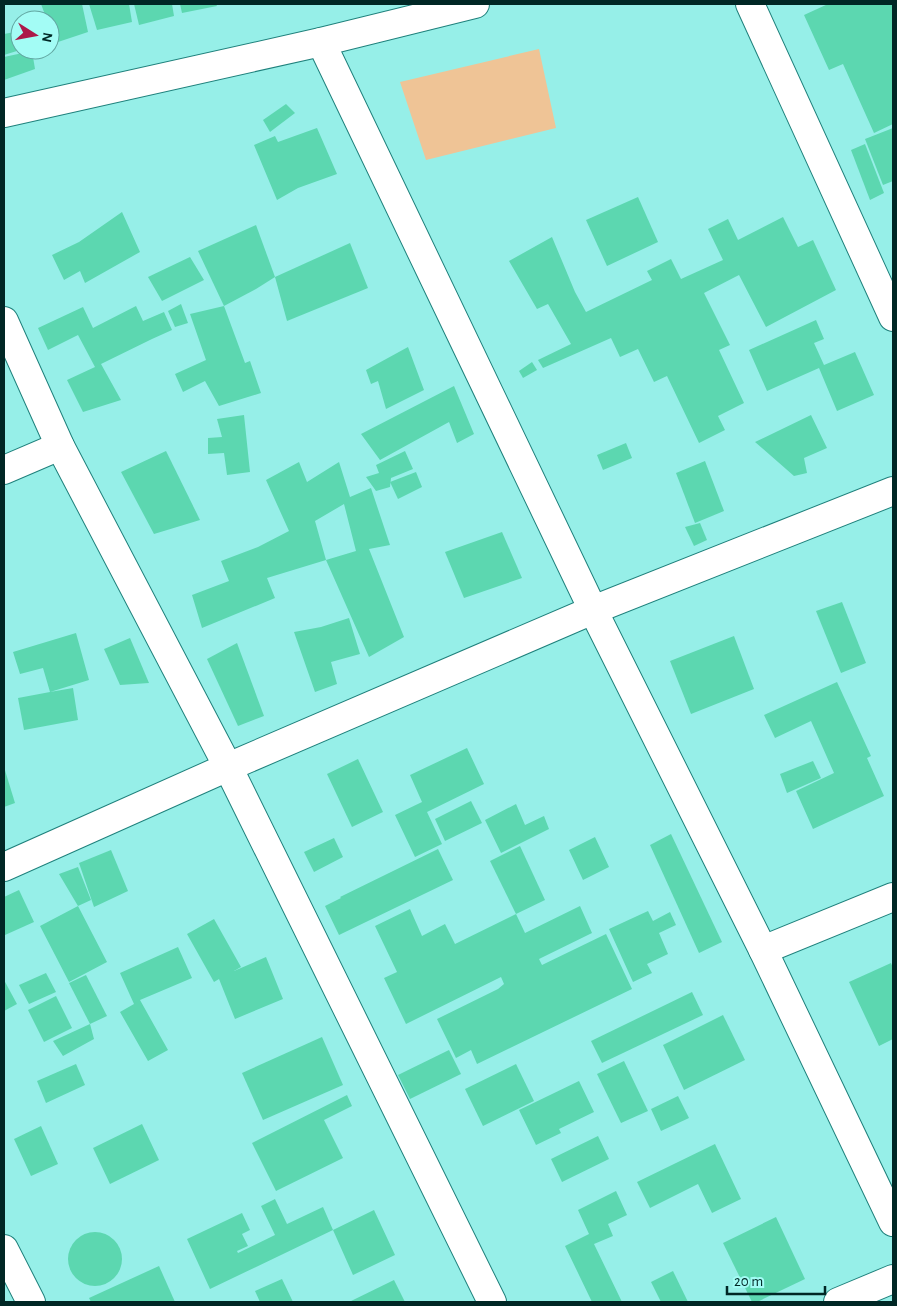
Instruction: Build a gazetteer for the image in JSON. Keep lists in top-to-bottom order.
{
  "scale_bar": "20 m",
  "north": "right"
}
